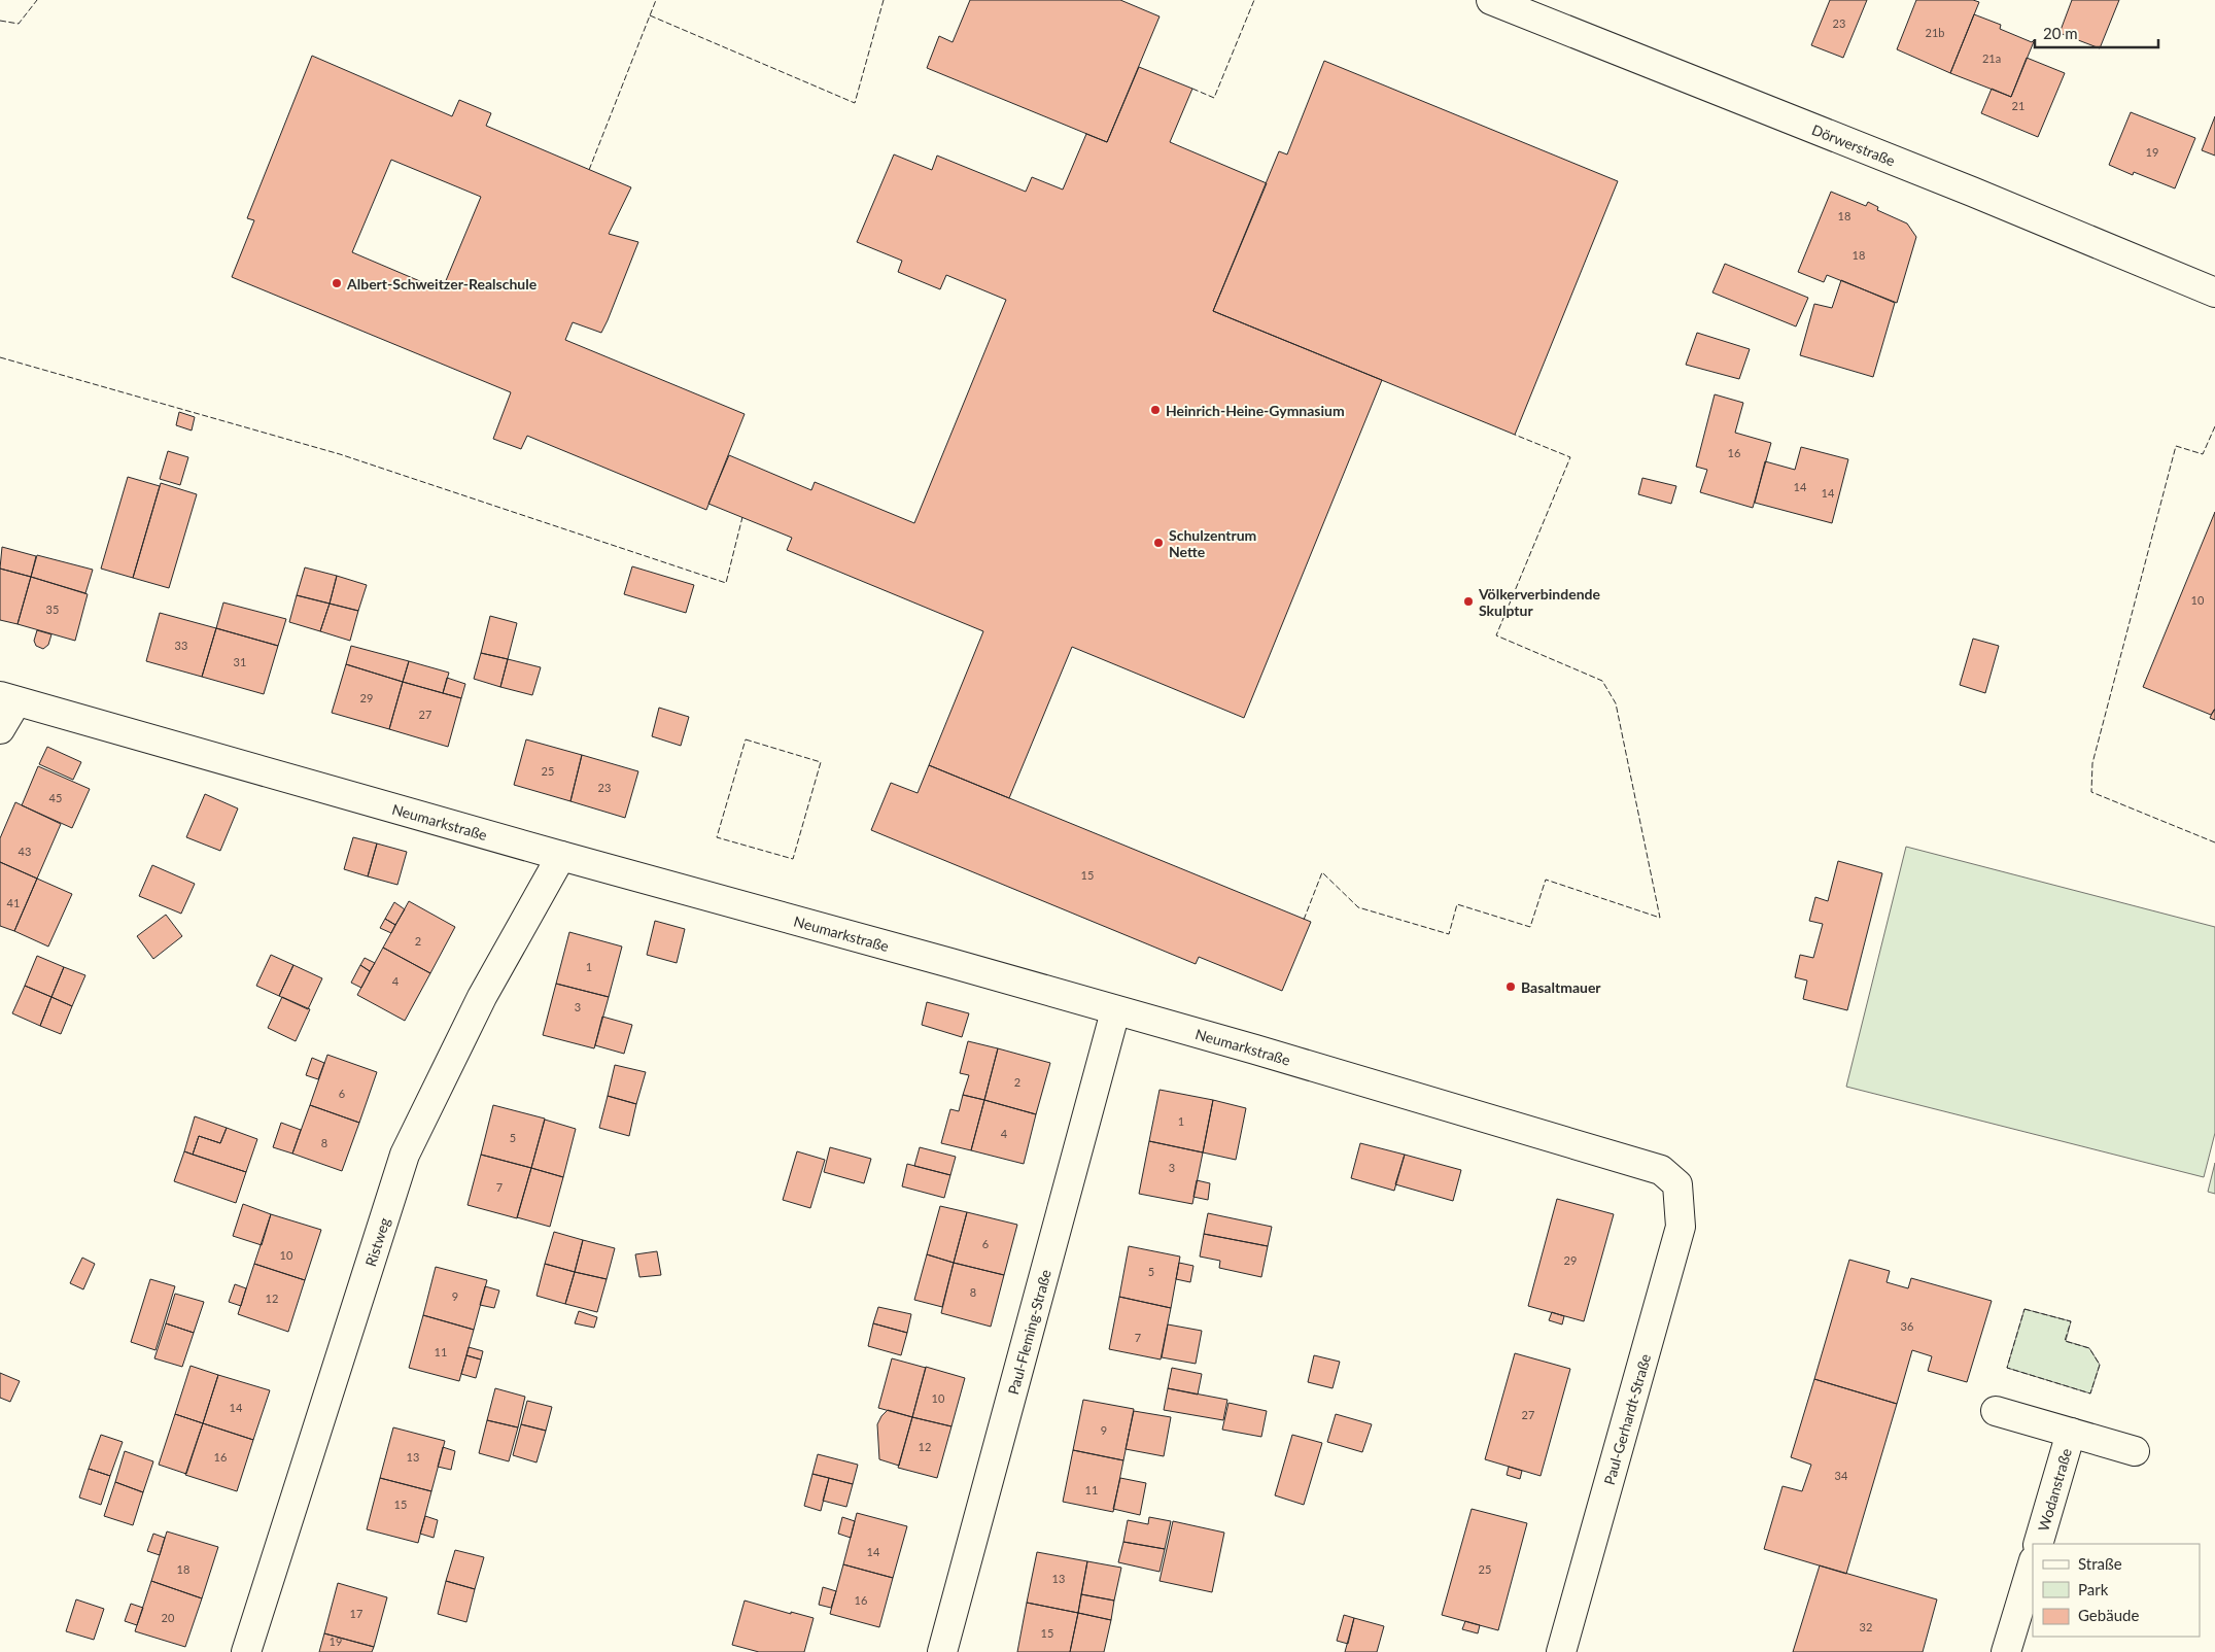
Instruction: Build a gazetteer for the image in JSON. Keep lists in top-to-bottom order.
{
  "streets": {
    "street": [
      "Dörwerstraße",
      "Neumarkstraße",
      "Ristweg",
      "Paul-Fleming-Straße",
      "Paul-Gerhardt-Straße",
      "Wodanstraße"
    ]
  },
  "crossings": [
    ["Neumarkstraße", "Ristweg"],
    ["Neumarkstraße", "Paul-Fleming-Straße"],
    ["Neumarkstraße", "Paul-Gerhardt-Straße"]
  ],
  "places": [
    "Albert-Schweitzer-Realschule",
    "Heinrich-Heine-Gymnasium",
    "Schulzentrum Nette",
    "Völkerverbindende Skulptur",
    "Basaltmauer"
  ],
  "house_numbers": [
    "23",
    "21b",
    "21a",
    "21",
    "19",
    "18",
    "18",
    "16",
    "14",
    "14",
    "10",
    "35",
    "33",
    "31",
    "29",
    "27",
    "25",
    "23",
    "45",
    "43",
    "15",
    "41",
    "2",
    "1",
    "4",
    "3",
    "2",
    "6",
    "1",
    "4",
    "5",
    "8",
    "3",
    "7",
    "6",
    "10",
    "29",
    "5",
    "8",
    "9",
    "12",
    "36",
    "7",
    "11",
    "10",
    "14",
    "27",
    "9",
    "12",
    "16",
    "13",
    "34",
    "11",
    "15",
    "14",
    "18",
    "25",
    "13",
    "16",
    "17",
    "20",
    "32",
    "15",
    "19"
  ],
  "legend": ["Straße", "Park", "Gebäude"],
  "scale_bar": "20 m"
}
